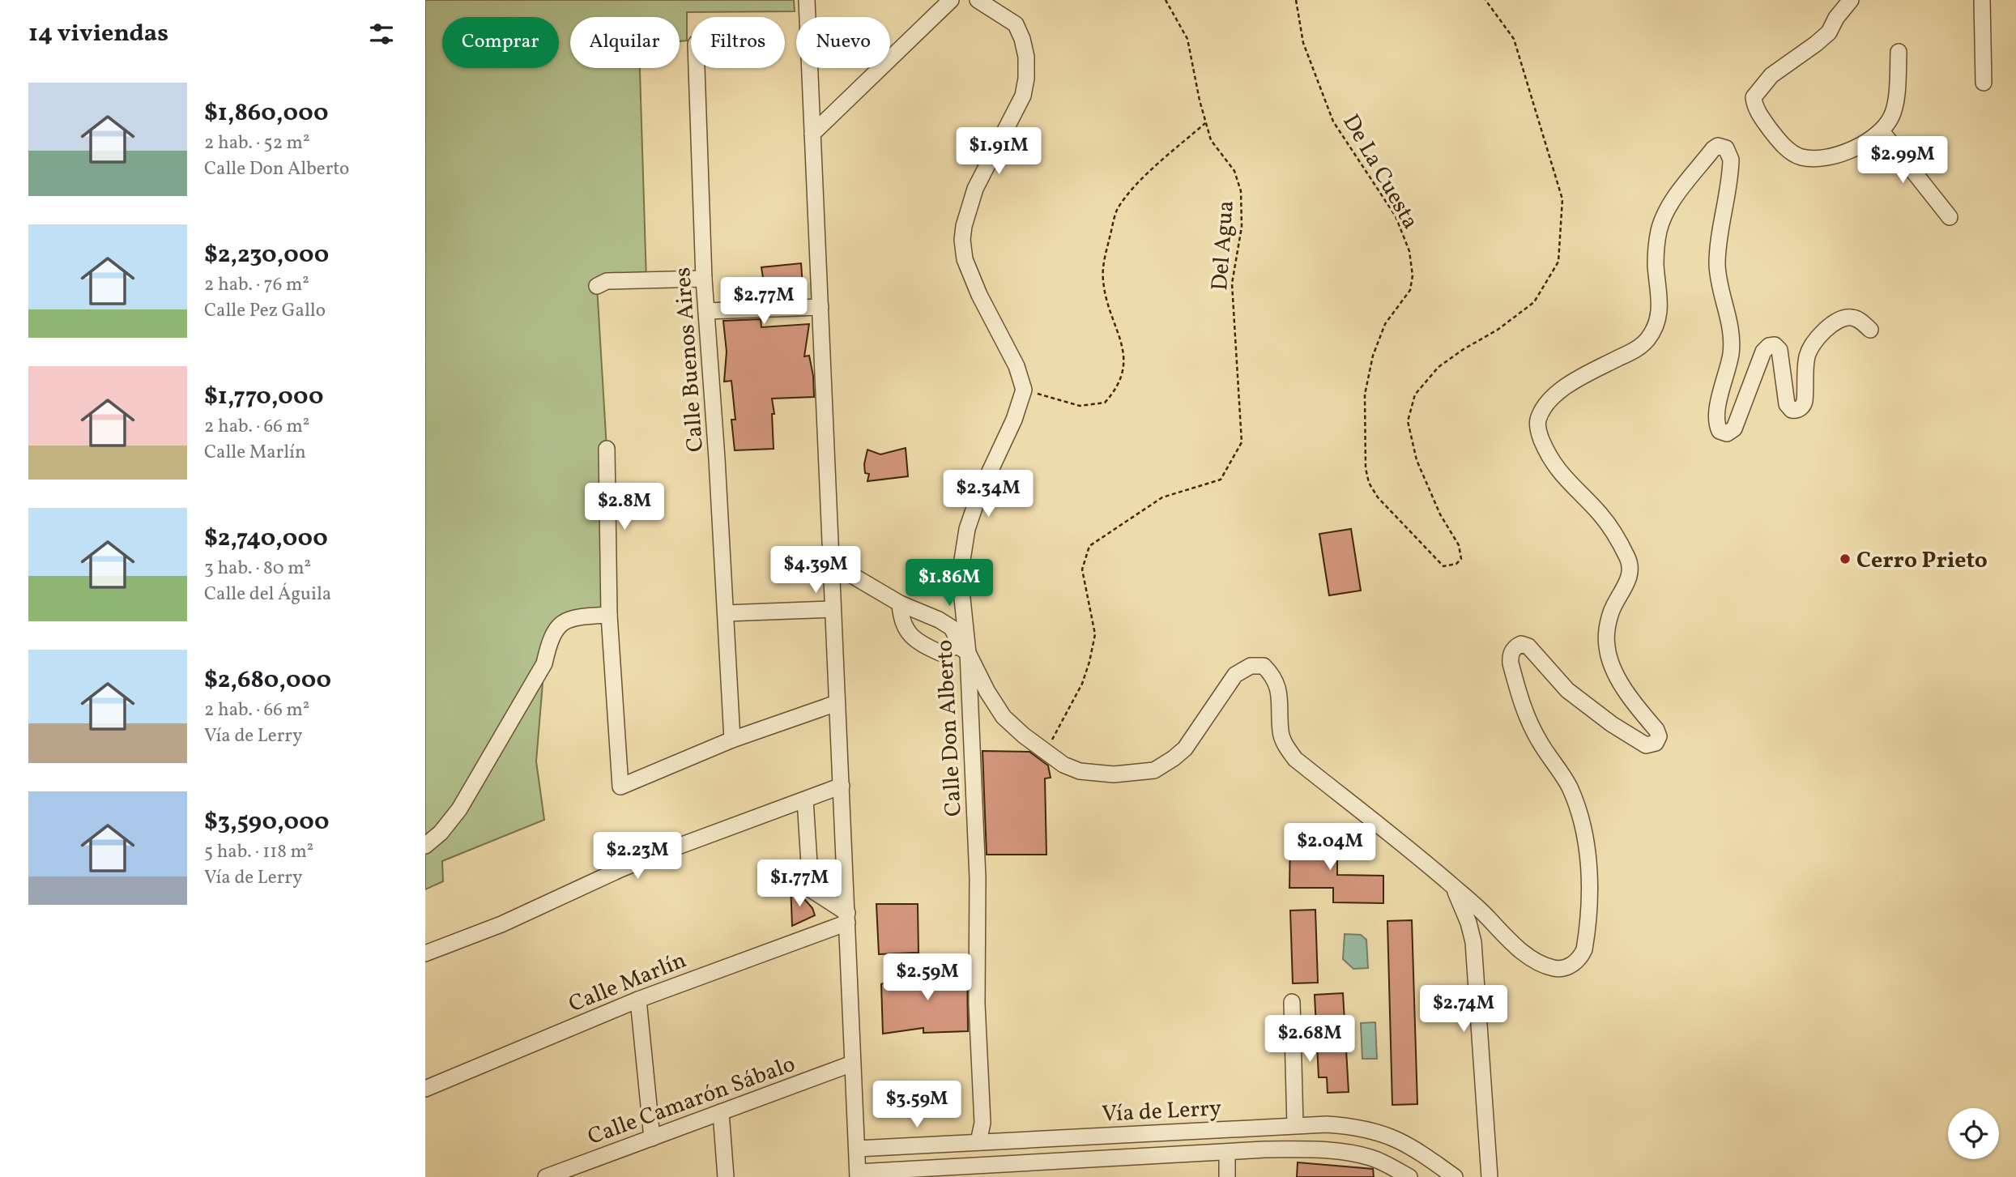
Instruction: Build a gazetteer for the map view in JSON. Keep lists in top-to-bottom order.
{
  "streets": {
    "street": [
      "Calle Buenos Aires",
      "Calle Don Alberto",
      "Calle Marlín",
      "Calle Camarón Sábalo",
      "Vía de Lerry"
    ],
    "path": ["De La Cuesta", "Del Agua"]
  },
  "crossings": [
    ["Calle Don Alberto", "Vía de Lerry"]
  ],
  "places": ["Cerro Prieto"],
  "page": {
    "heading": "14 viviendas",
    "chip": [
      "Comprar",
      "Alquilar",
      "Filtros",
      "Nuevo"
    ],
    "list": [
      {
        "name": "$1,860,000",
        "note": "2 hab. · 52 m² · Calle Don Alberto"
      },
      {
        "name": "$2,230,000",
        "note": "2 hab. · 76 m² · Calle Pez Gallo"
      },
      {
        "name": "$1,770,000",
        "note": "2 hab. · 66 m² · Calle Marlín"
      },
      {
        "name": "$2,740,000",
        "note": "3 hab. · 80 m² · Calle del Águila"
      },
      {
        "name": "$2,680,000",
        "note": "2 hab. · 66 m² · Vía de Lerry"
      },
      {
        "name": "$3,590,000",
        "note": "5 hab. · 118 m² · Vía de Lerry"
      }
    ],
    "price": [
      "$1.91M",
      "$2.99M",
      "$2.77M",
      "$2.34M",
      "$2.8M",
      "$4.39M",
      "$1.86M",
      "$2.04M",
      "$2.23M",
      "$1.77M",
      "$2.59M",
      "$2.74M",
      "$2.68M",
      "$3.59M"
    ]
  }
}
